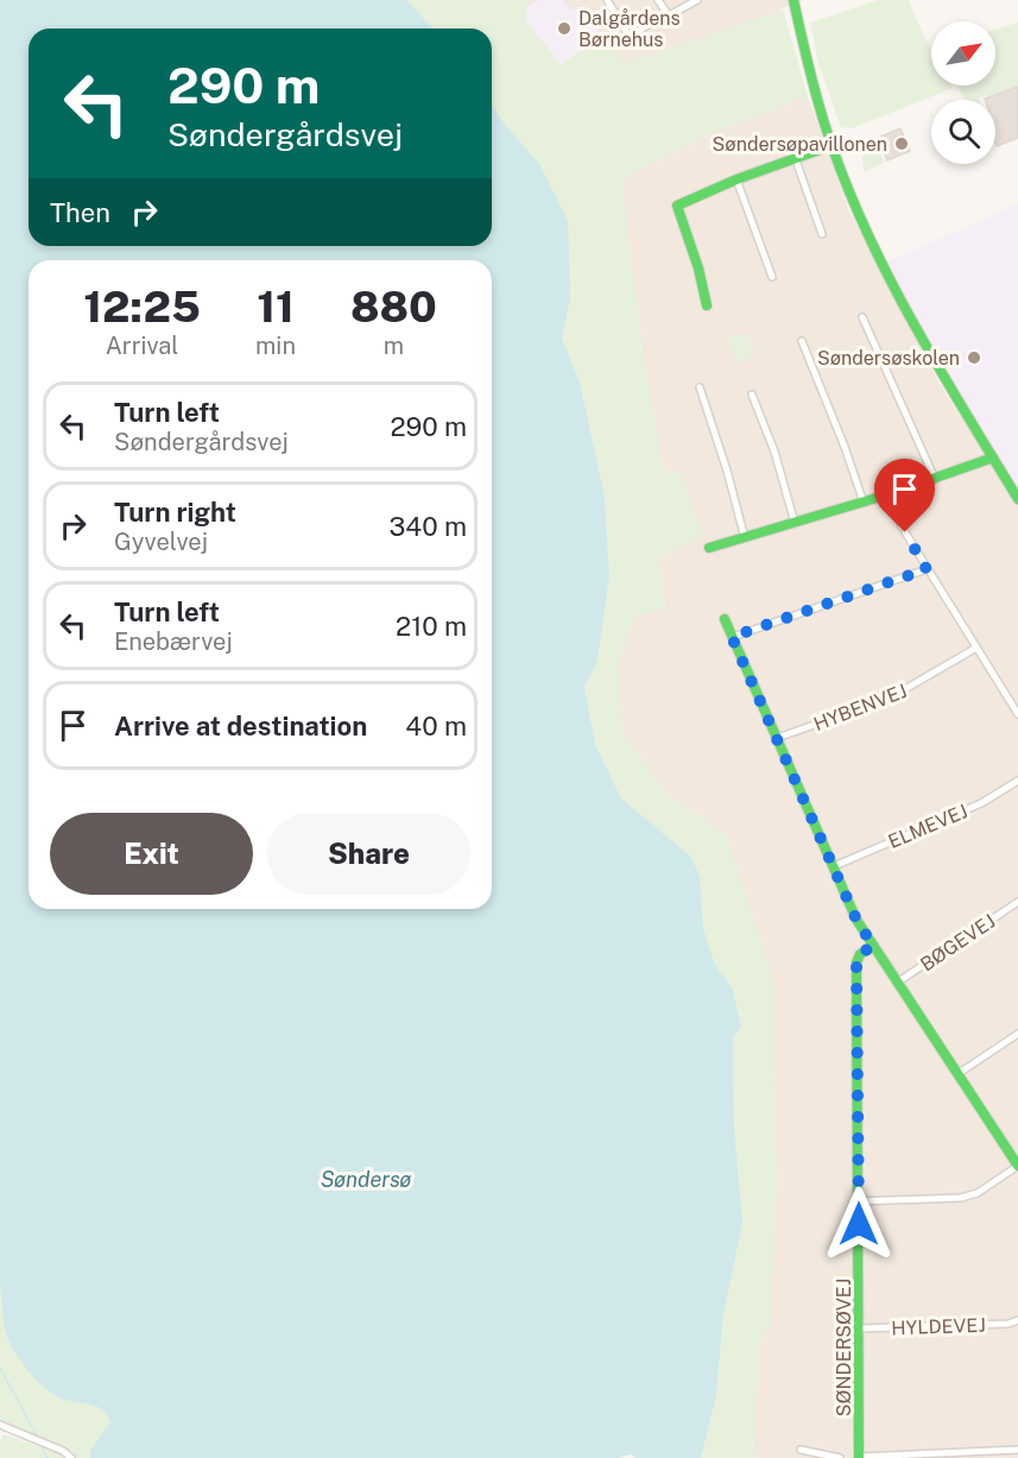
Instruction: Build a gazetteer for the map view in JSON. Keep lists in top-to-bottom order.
{
  "streets": {
    "street": [
      "HYBENVEJ",
      "ELMEVEJ",
      "BØGEVEJ",
      "HYLDEVEJ",
      "SØNDERSØVEJ"
    ]
  },
  "crossings": [
    ["HYLDEVEJ", "SØNDERSØVEJ"]
  ],
  "water": ["Søndersø"],
  "places": ["Dalgårdens Børnehus", "Søndersøpavillonen", "Søndersøskolen"],
  "north": "top right",
  "page": {
    "turn": ["290 m", "Søndergårdsvej"],
    "then": "Then",
    "eta": [
      "12:25",
      "Arrival",
      "11",
      "min",
      "880",
      "m"
    ],
    "list": [
      {
        "name": "Turn left",
        "note": "Søndergårdsvej",
        "value": "290 m"
      },
      {
        "name": "Turn right",
        "note": "Gyvelvej",
        "value": "340 m"
      },
      {
        "name": "Turn left",
        "note": "Enebærvej",
        "value": "210 m"
      },
      {
        "name": "Arrive at destination",
        "value": "40 m"
      }
    ],
    "buttons": ["Exit", "Share"]
  }
}
